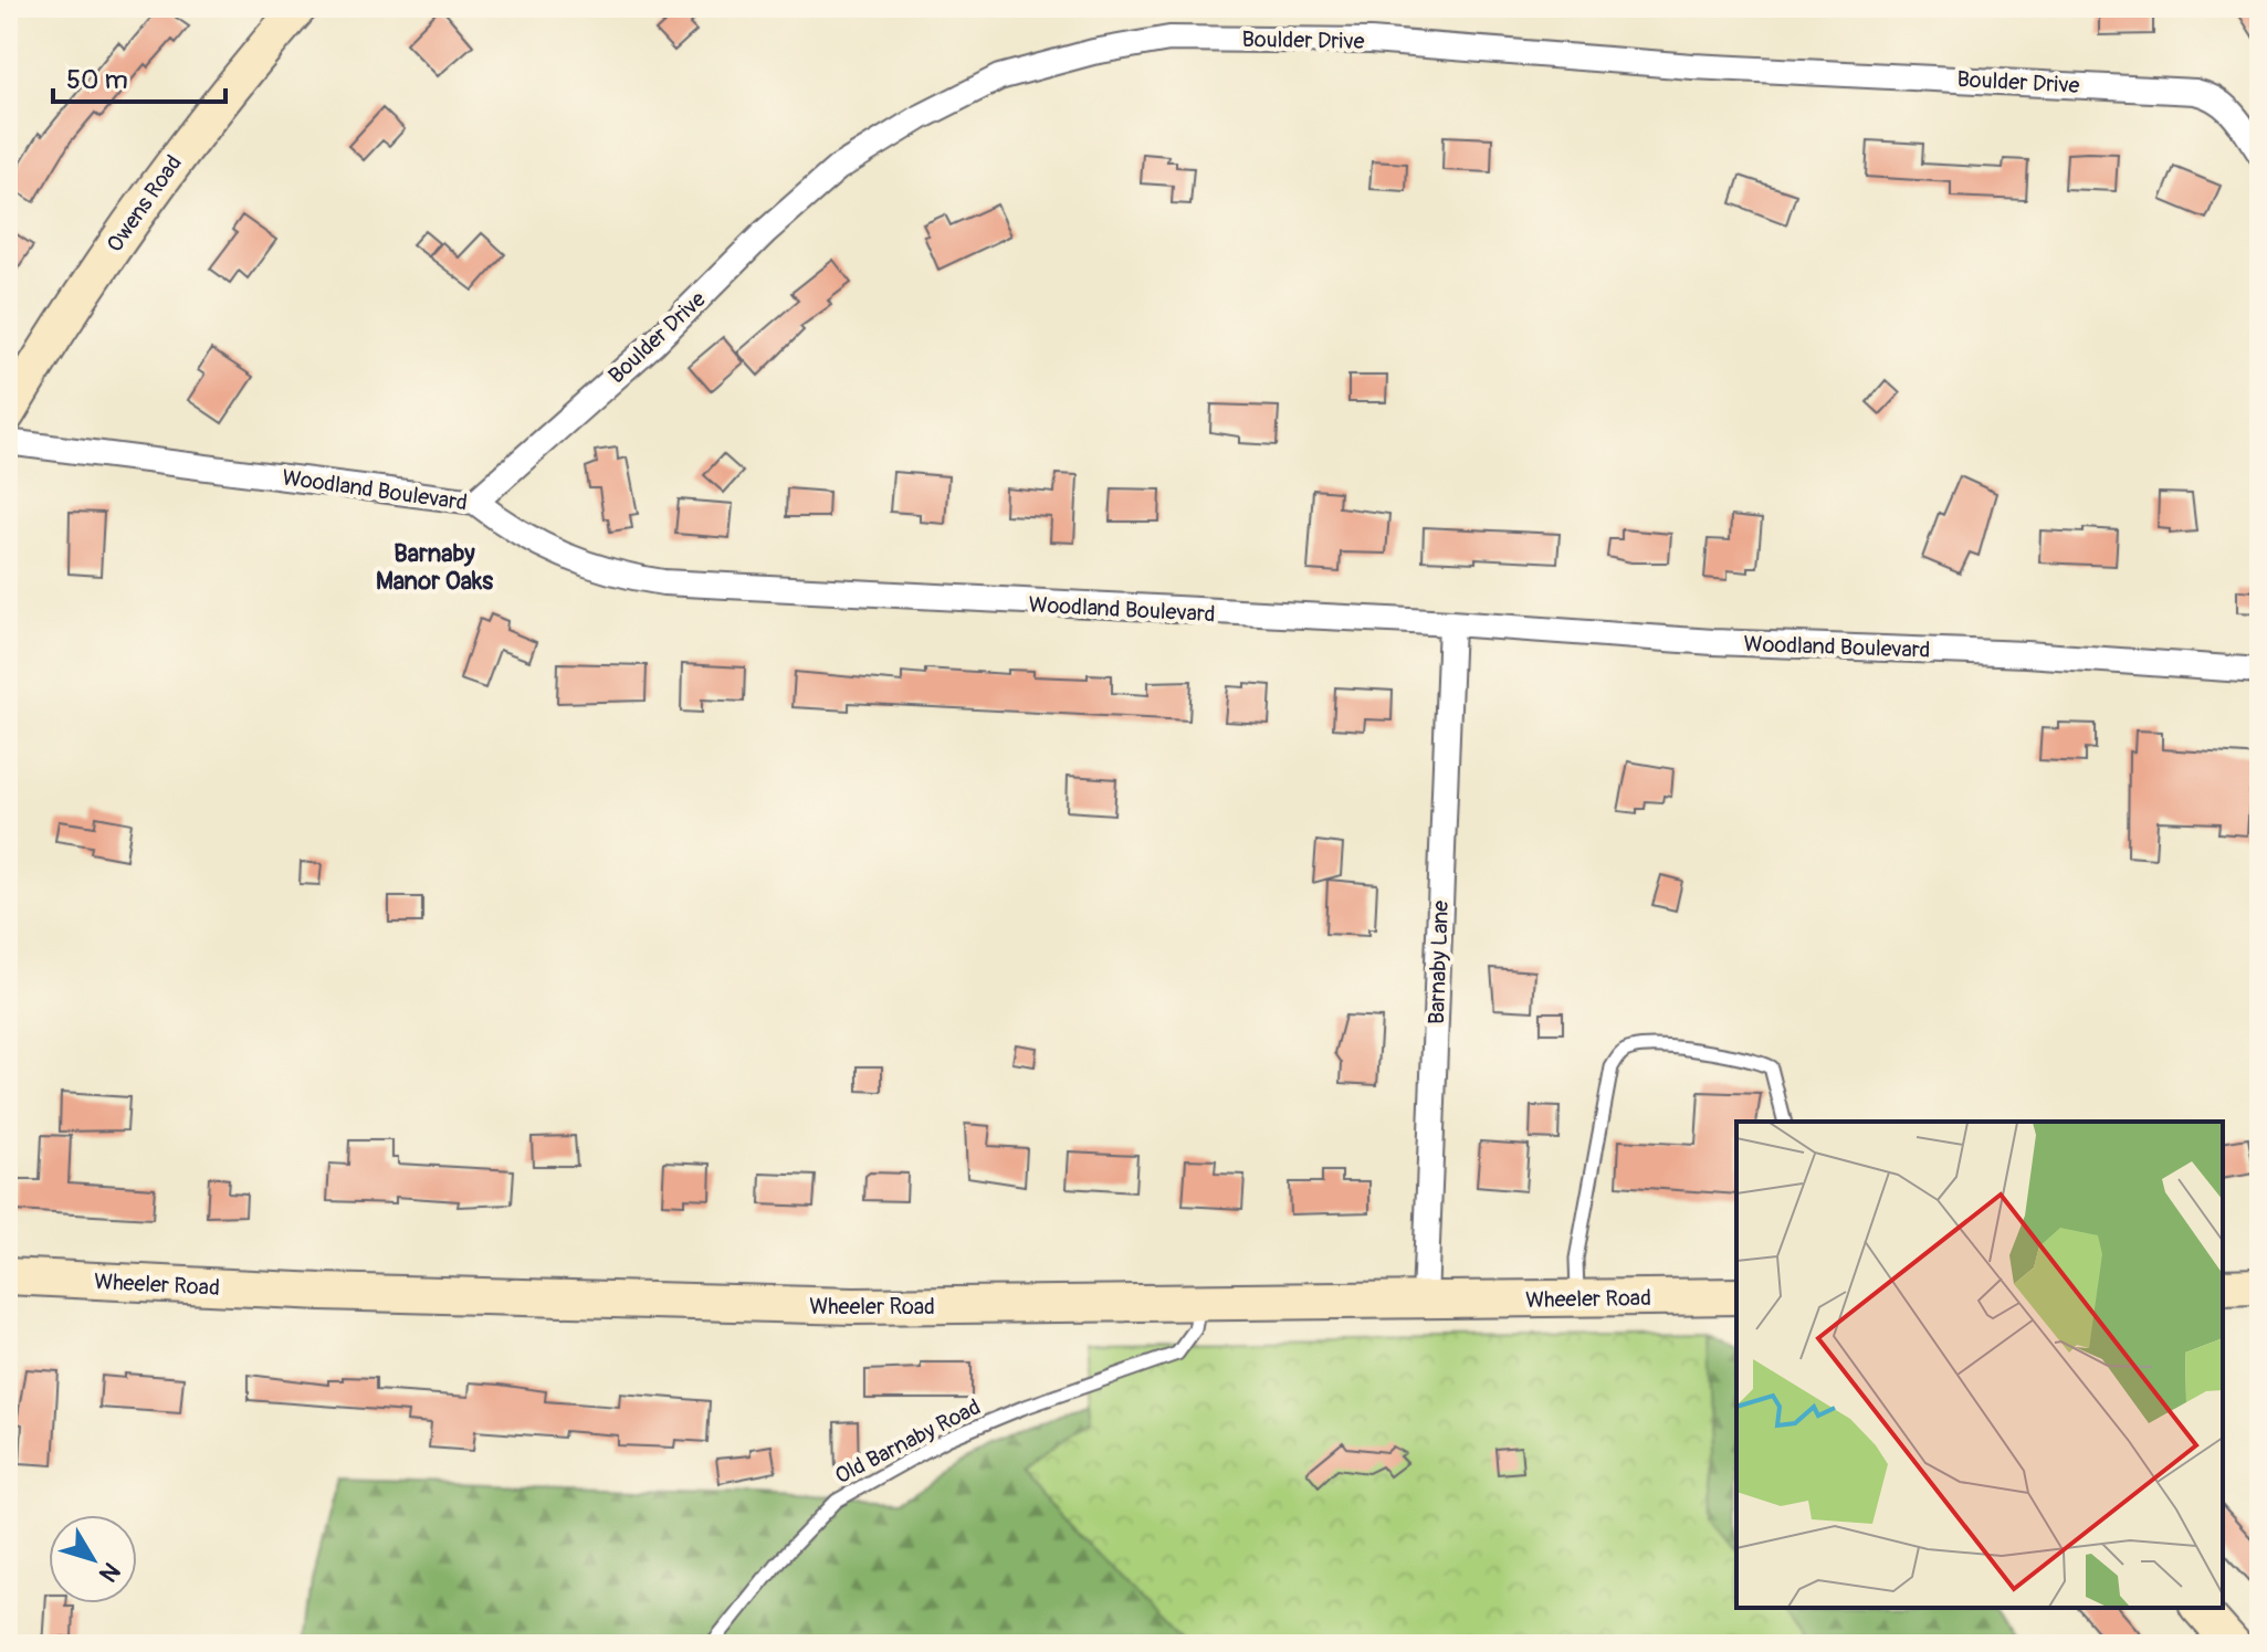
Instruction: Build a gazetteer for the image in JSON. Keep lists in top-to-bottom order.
{
  "streets": {
    "main road": ["Owens Road", "Wheeler Road"],
    "street": ["Boulder Drive", "Woodland Boulevard", "Barnaby Lane"],
    "lane": ["Old Barnaby Road"]
  },
  "crossings": [
    ["Boulder Drive", "Woodland Boulevard"],
    ["Woodland Boulevard", "Barnaby Lane"],
    ["Barnaby Lane", "Wheeler Road"],
    ["Wheeler Road", "Old Barnaby Road"]
  ],
  "districts": ["Barnaby Manor Oaks"],
  "scale_bar": "50 m",
  "north": "bottom right"
}
